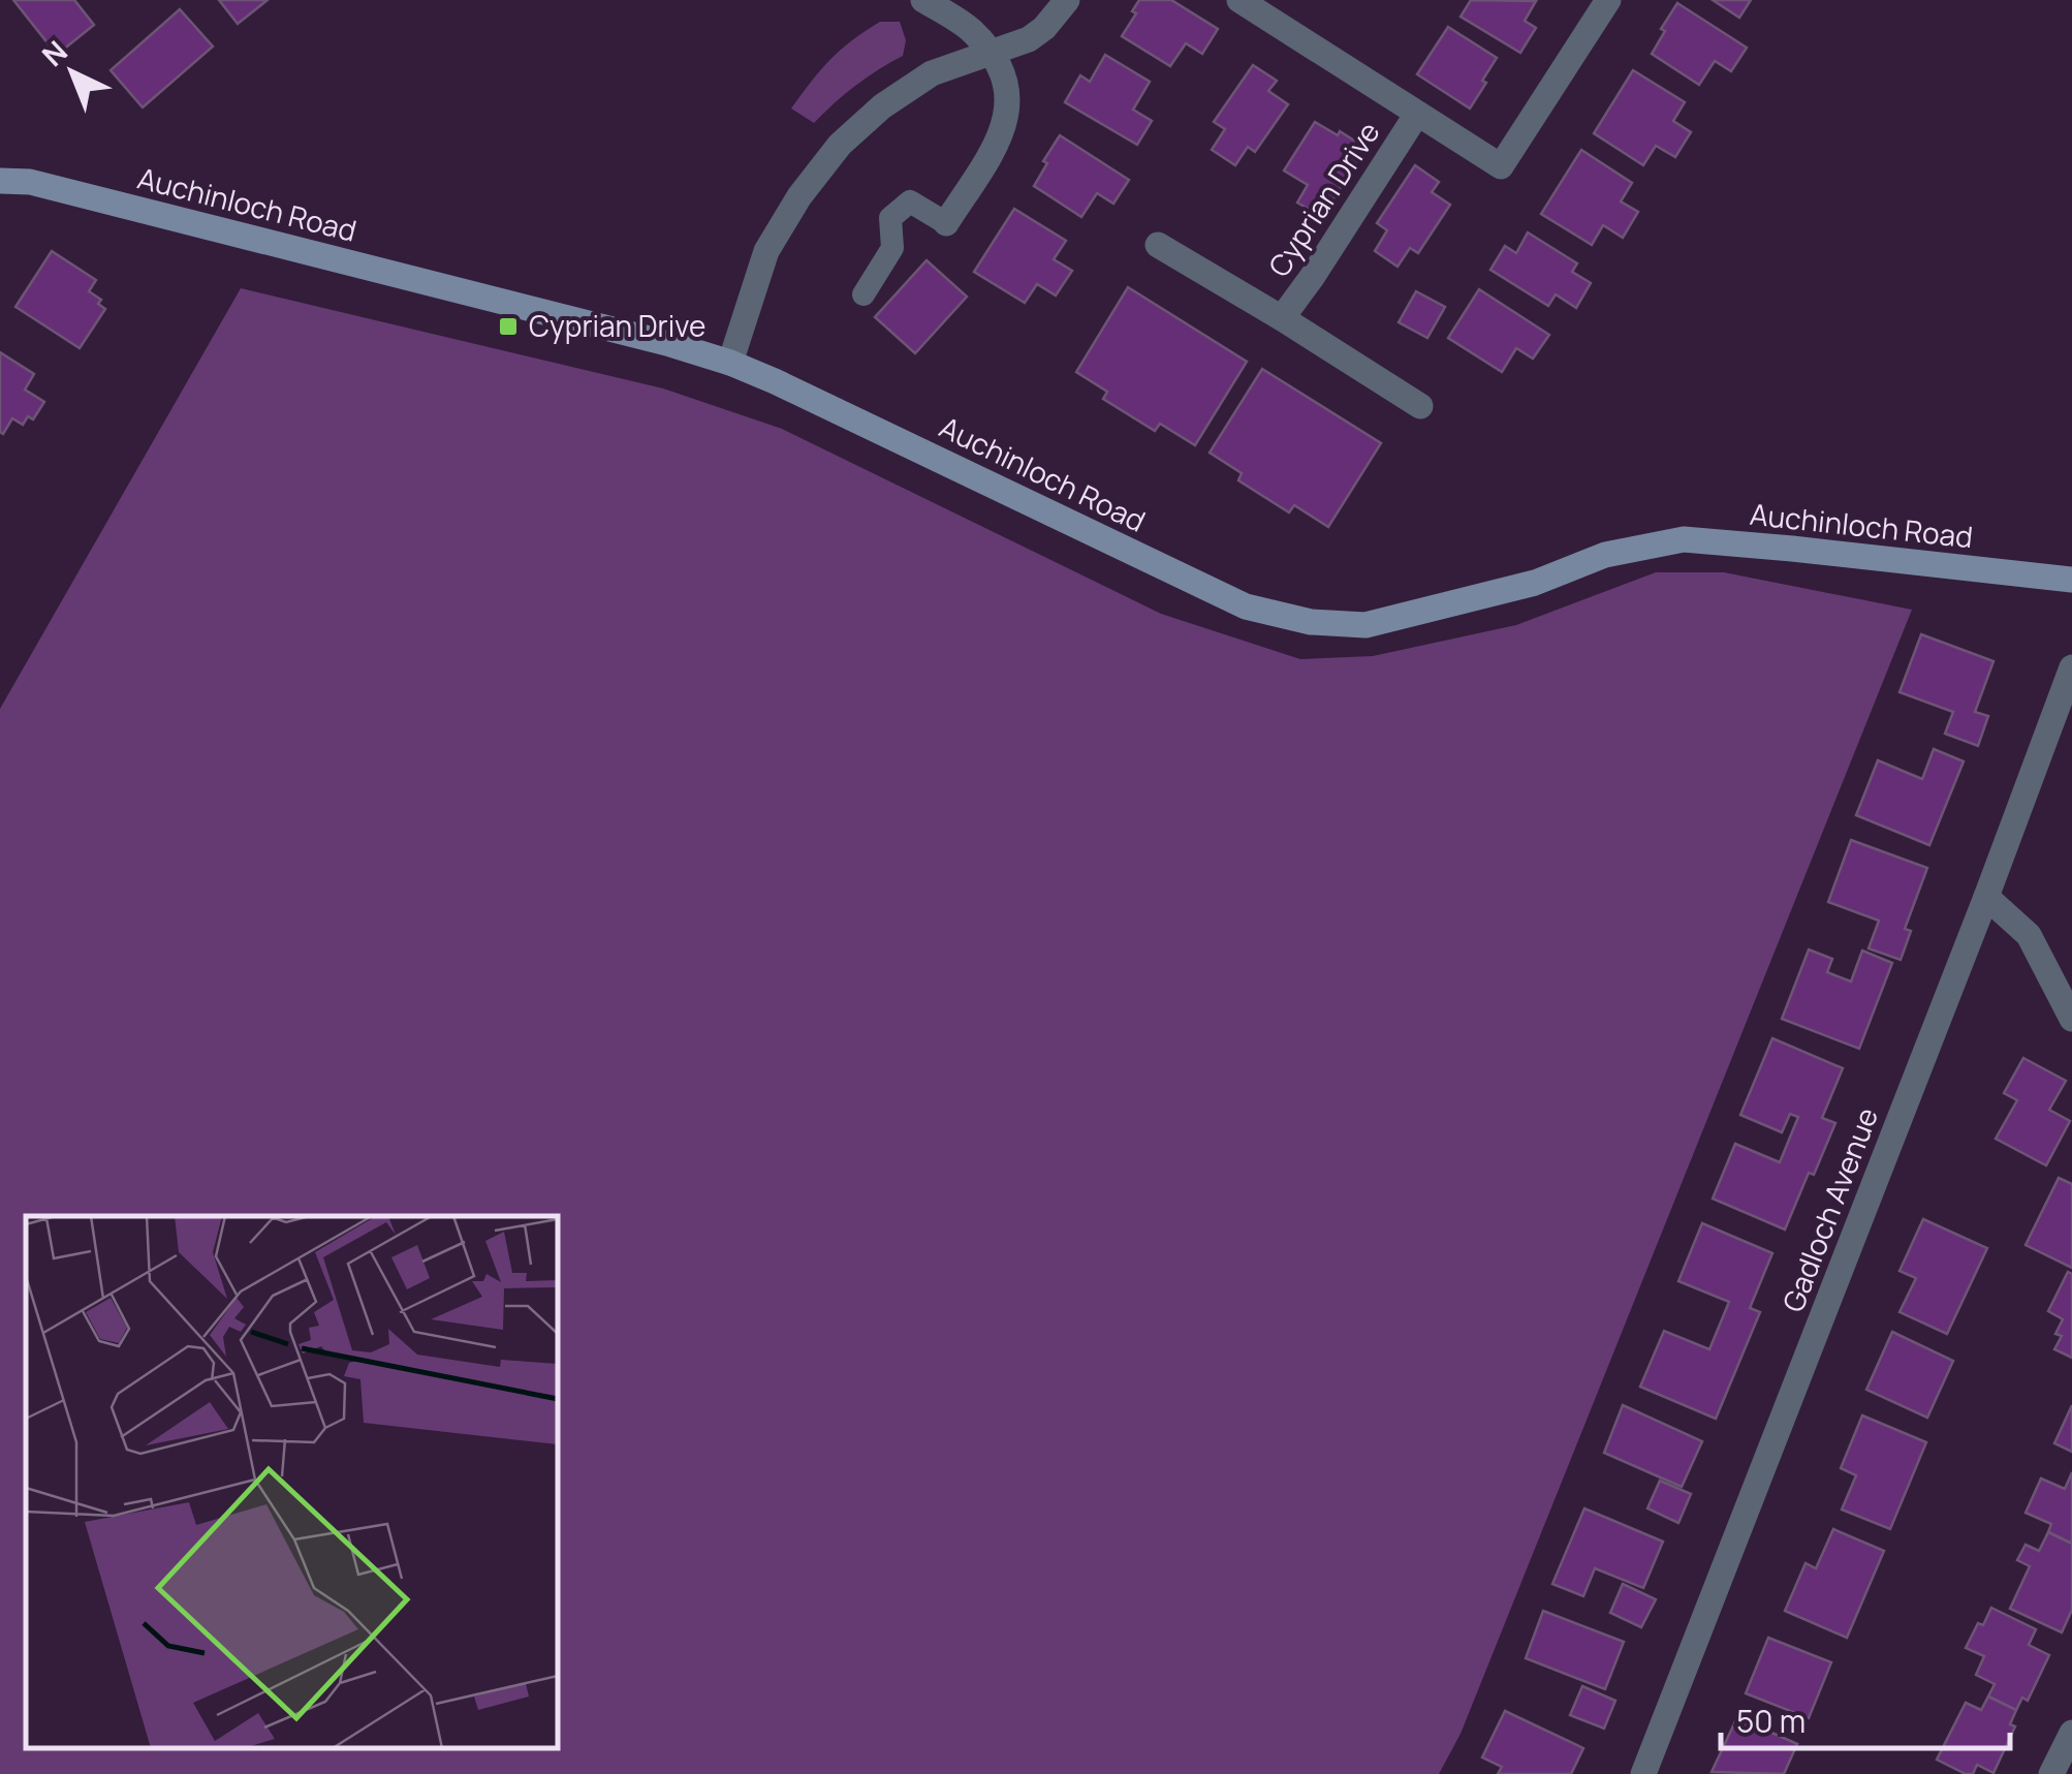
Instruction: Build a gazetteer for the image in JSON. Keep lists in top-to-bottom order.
{
  "streets": {
    "main road": ["Auchinloch Road"],
    "street": ["Cyprian Drive", "Gadloch Avenue"]
  },
  "places": {
    "transit": ["Cyprian Drive"]
  },
  "scale_bar": "50 m",
  "north": "top left"
}
